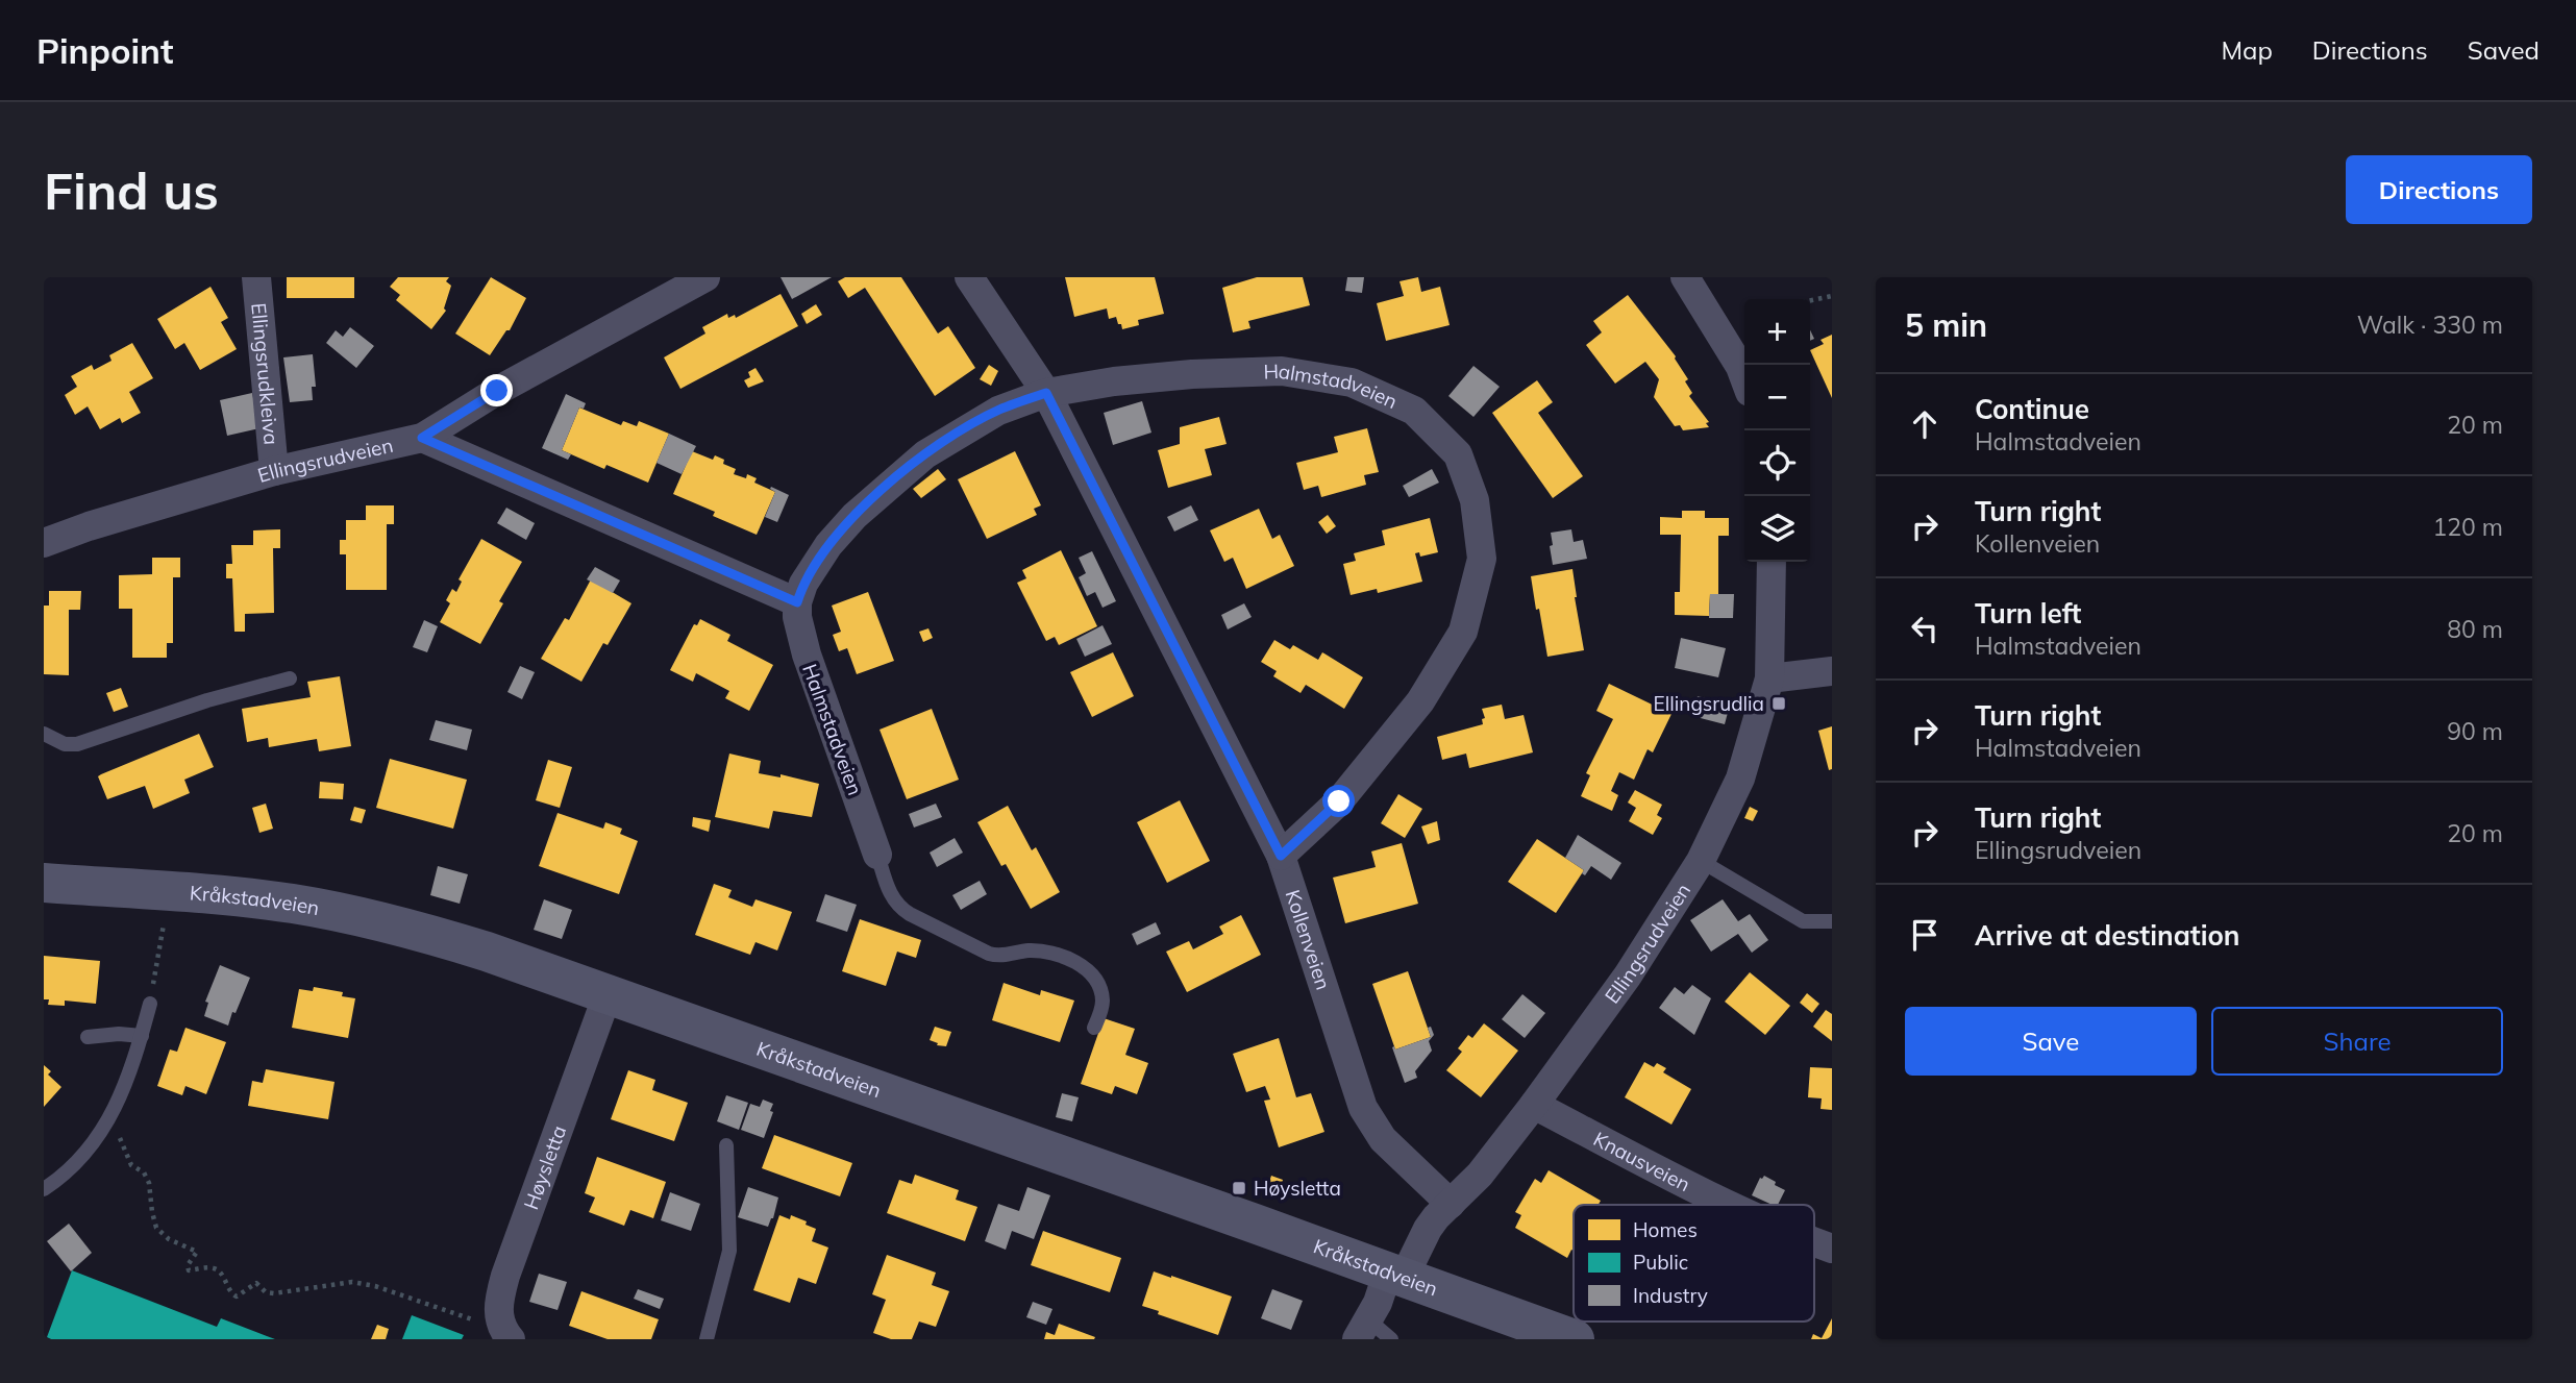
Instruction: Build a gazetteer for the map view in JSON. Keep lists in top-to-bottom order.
{
  "streets": {
    "main road": ["Kråkstadveien"],
    "street": [
      "Ellingsrudkleiva",
      "Halmstadveien",
      "Ellingsrudveien",
      "Kollenveien",
      "Knausveien",
      "Høysletta"
    ]
  },
  "crossings": [
    ["Ellingsrudkleiva", "Ellingsrudveien"],
    ["Halmstadveien", "Kollenveien"],
    ["Ellingsrudveien", "Kråkstadveien"],
    ["Ellingsrudveien", "Kollenveien"],
    ["Ellingsrudveien", "Knausveien"],
    ["Kråkstadveien", "Høysletta"]
  ],
  "places": {
    "transit": ["Ellingsrudlia", "Høysletta"]
  },
  "legend": ["Homes", "Public", "Industry"],
  "page": {
    "header": "Pinpoint",
    "nav": ["Map", "Directions", "Saved"],
    "buttons": [
      "Directions",
      ["Save", "Share"]
    ],
    "title": "Find us",
    "heading": ["5 min", "Walk · 330 m"],
    "map_buttons": ["+", "−"],
    "list": [
      ["Continue", "Halmstadveien", "20 m"],
      ["Turn right", "Kollenveien", "120 m"],
      ["Turn left", "Halmstadveien", "80 m"],
      ["Turn right", "Halmstadveien", "90 m"],
      ["Turn right", "Ellingsrudveien", "20 m"],
      "Arrive at destination"
    ]
  }
}
